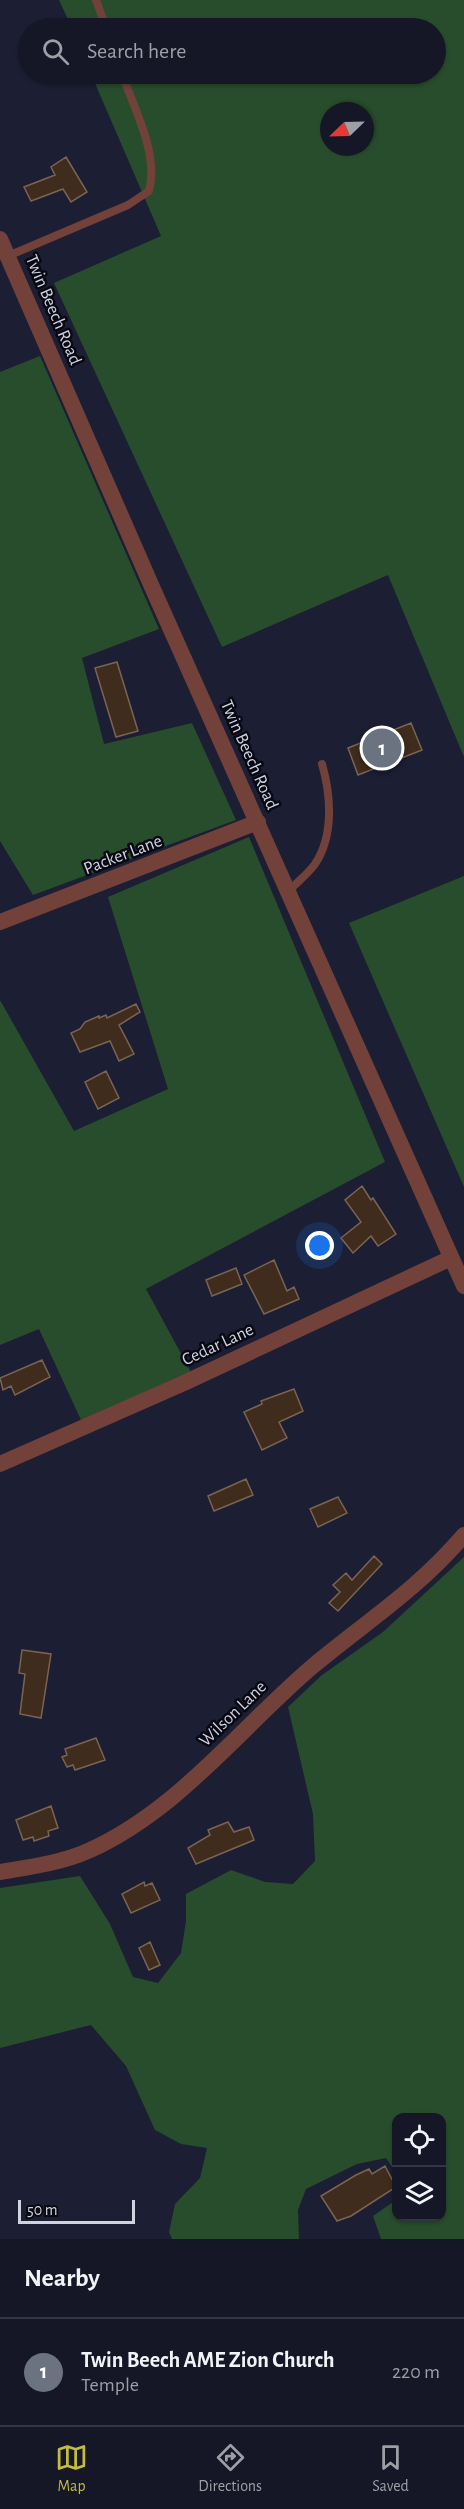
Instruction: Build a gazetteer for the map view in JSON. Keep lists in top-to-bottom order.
{
  "streets": {
    "street": [
      "Twin Beech Road",
      "Packer Lane",
      "Cedar Lane",
      "Wilson Lane"
    ]
  },
  "crossings": [
    ["Twin Beech Road", "Packer Lane"],
    ["Twin Beech Road", "Cedar Lane"]
  ],
  "scale_bar": "50 m",
  "north": "bottom left",
  "page": {
    "search": "Search here",
    "pins": "1",
    "scale": "50 m",
    "heading": "Nearby",
    "list": [
      {
        "mark": "1",
        "name": "Twin Beech AME Zion Church",
        "note": "Temple",
        "value": "220 m"
      }
    ],
    "nav": ["Map", "Directions", "Saved"]
  }
}
